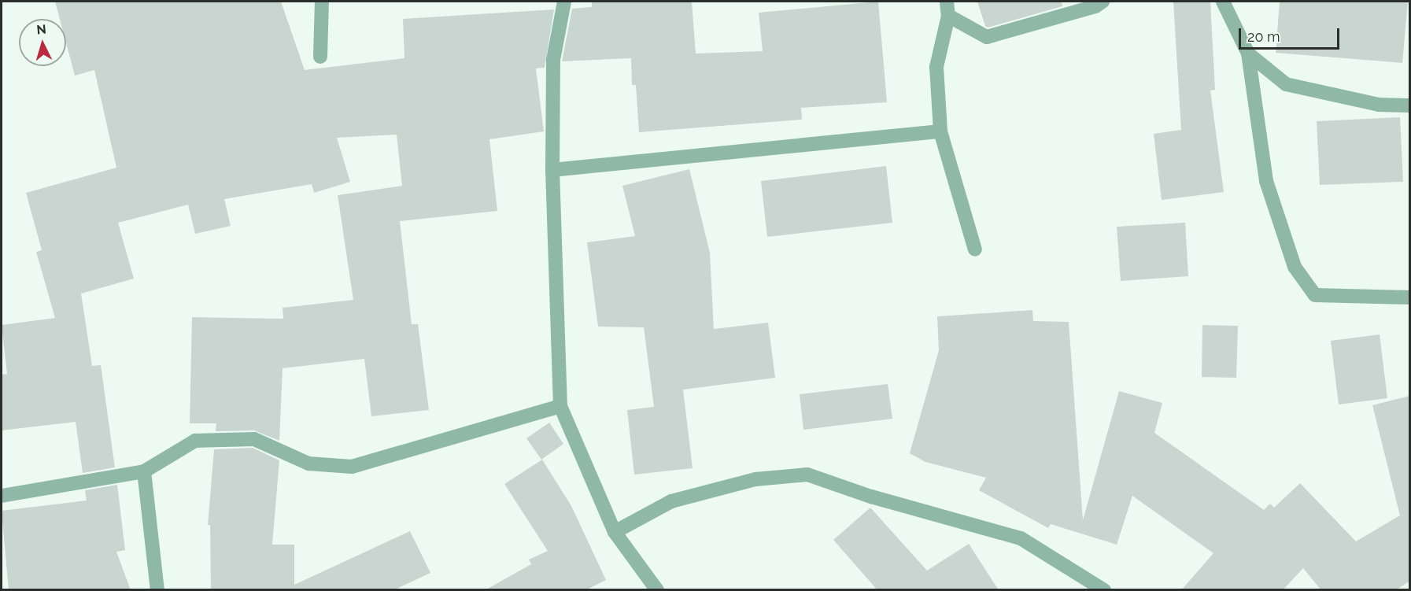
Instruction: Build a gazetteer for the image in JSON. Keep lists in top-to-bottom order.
{
  "scale_bar": "20 m",
  "north": "top"
}
